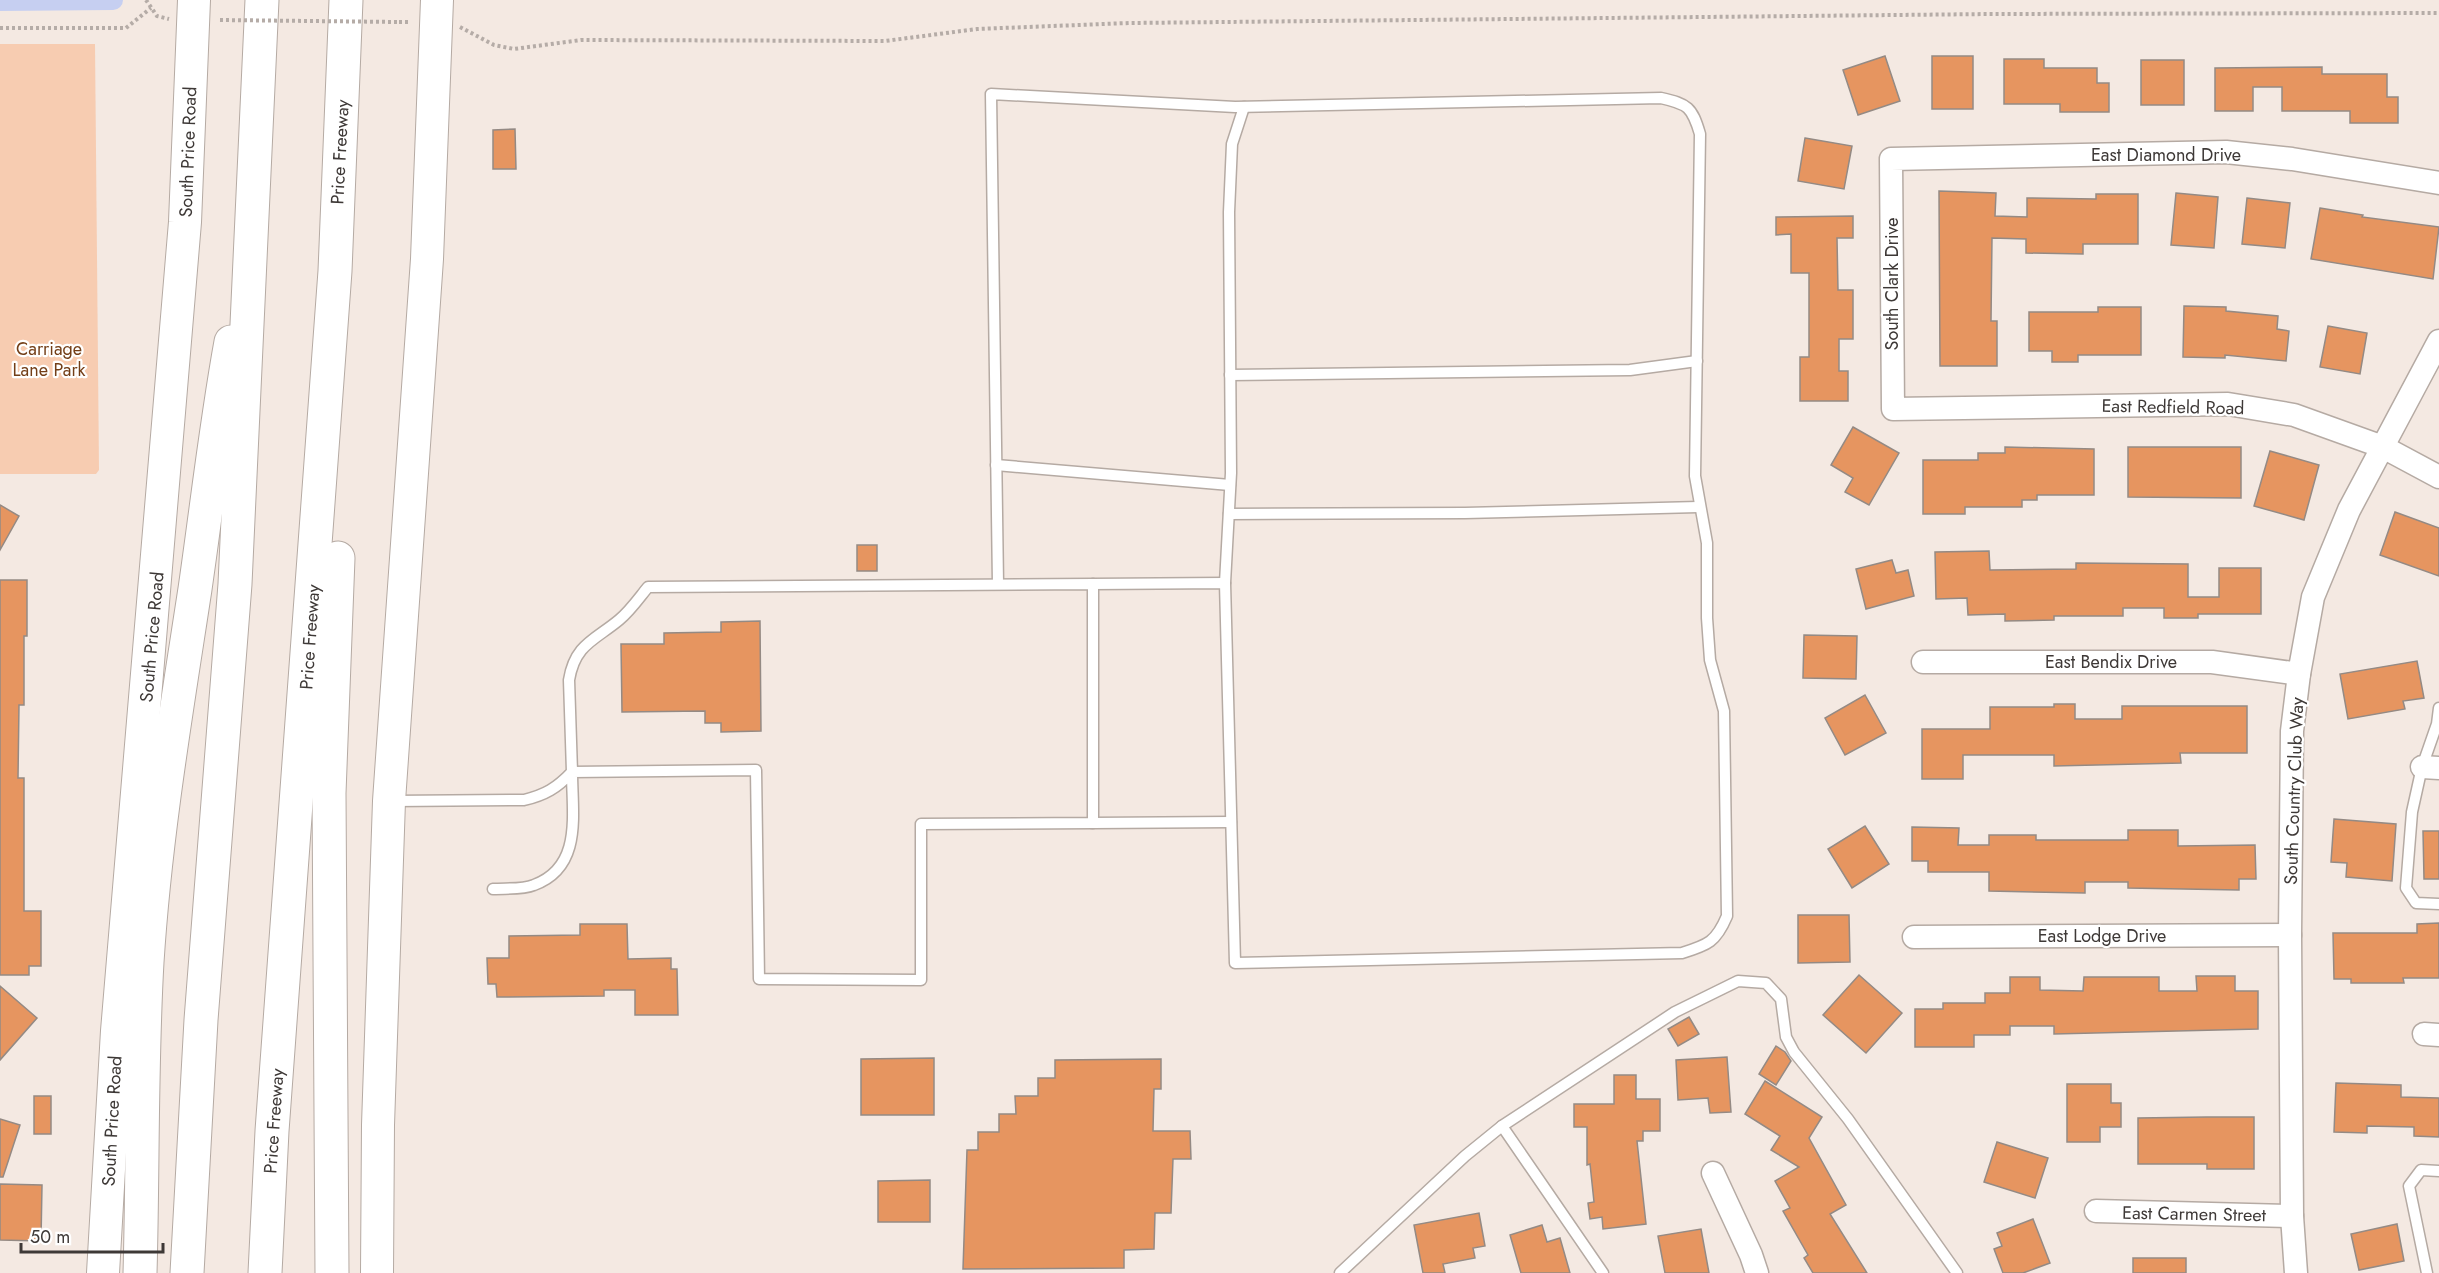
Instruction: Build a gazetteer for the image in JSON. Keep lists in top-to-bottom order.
{
  "streets": {
    "highway": ["Price Freeway"],
    "main road": ["South Price Road"],
    "street": [
      "East Diamond Drive",
      "South Clark Drive",
      "East Redfield Road",
      "East Bendix Drive",
      "South Country Club Way",
      "East Lodge Drive",
      "East Carmen Street"
    ]
  },
  "crossings": [
    ["East Diamond Drive", "South Clark Drive"],
    ["South Clark Drive", "East Redfield Road"],
    ["East Redfield Road", "South Country Club Way"],
    ["East Bendix Drive", "South Country Club Way"],
    ["South Country Club Way", "East Lodge Drive"],
    ["South Country Club Way", "East Carmen Street"]
  ],
  "parks": ["Carriage Lane Park"],
  "scale_bar": "50 m"
}
